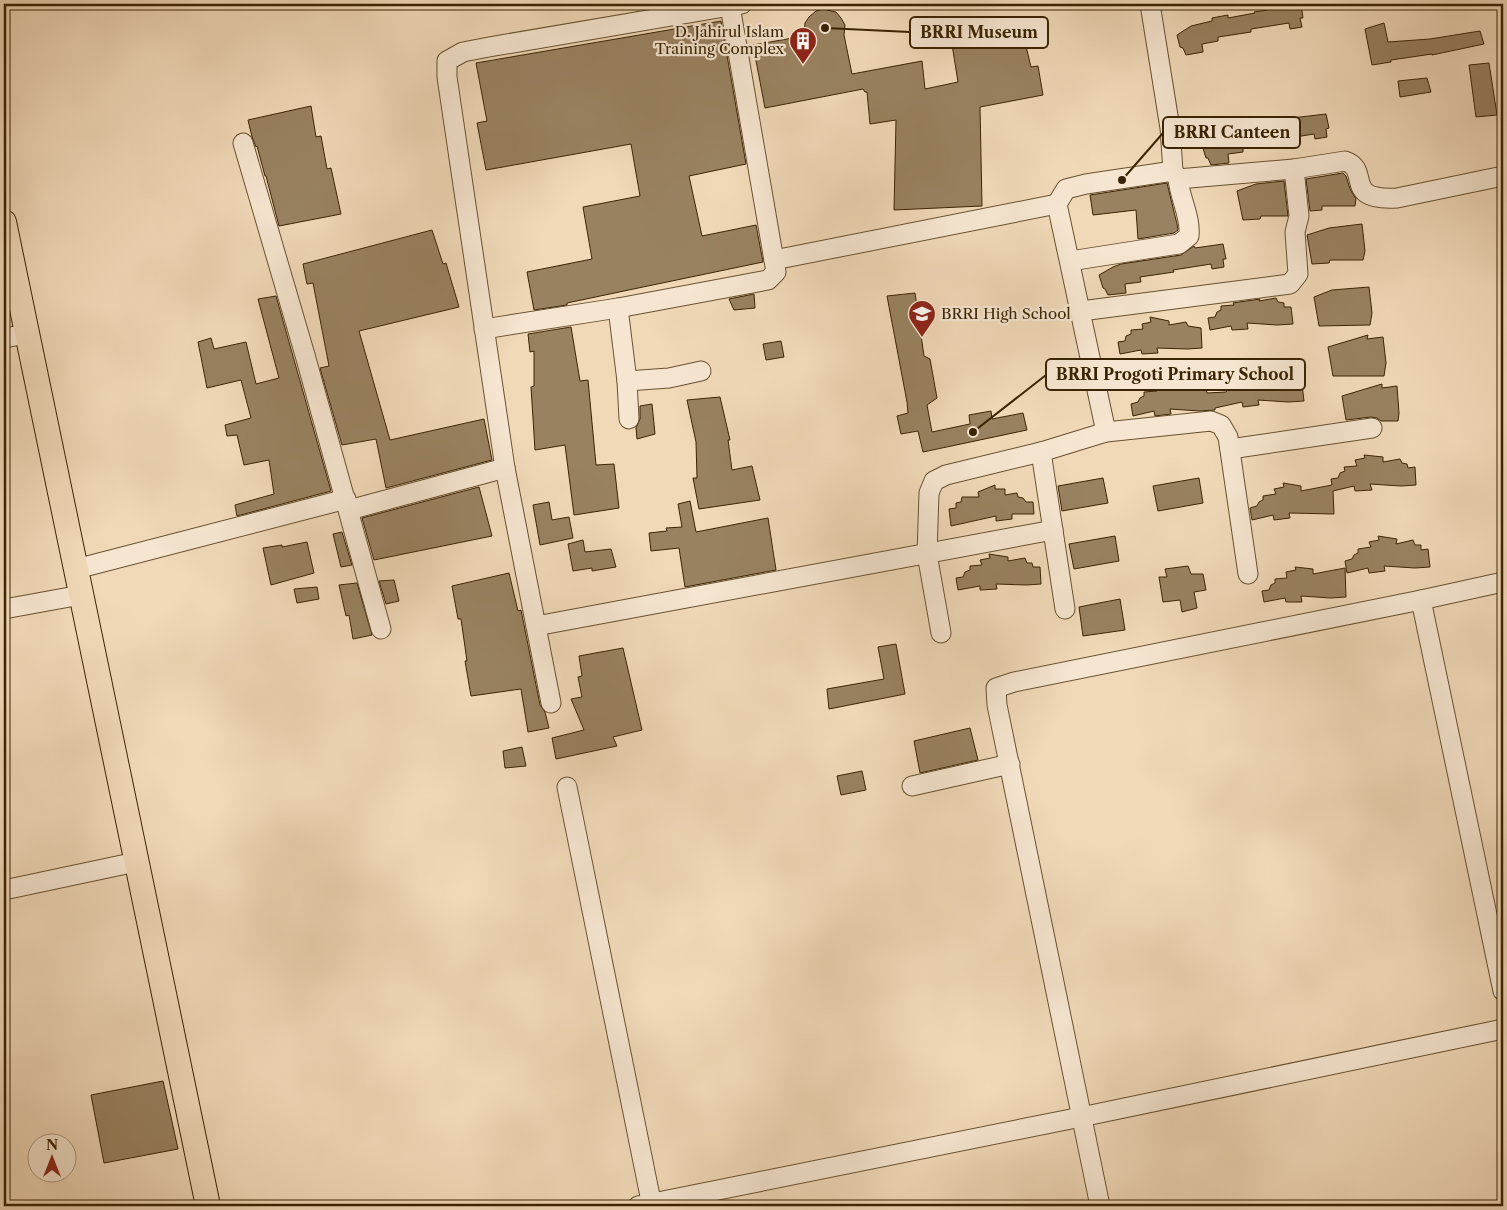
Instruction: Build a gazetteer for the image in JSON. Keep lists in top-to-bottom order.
{
  "places": {
    "other": ["BRRI Museum", "BRRI Canteen", "BRRI Progoti Primary School"],
    "building": ["D. Jahirul Islam Training Complex"],
    "school or university": ["BRRI High School"]
  },
  "north": "top"
}
